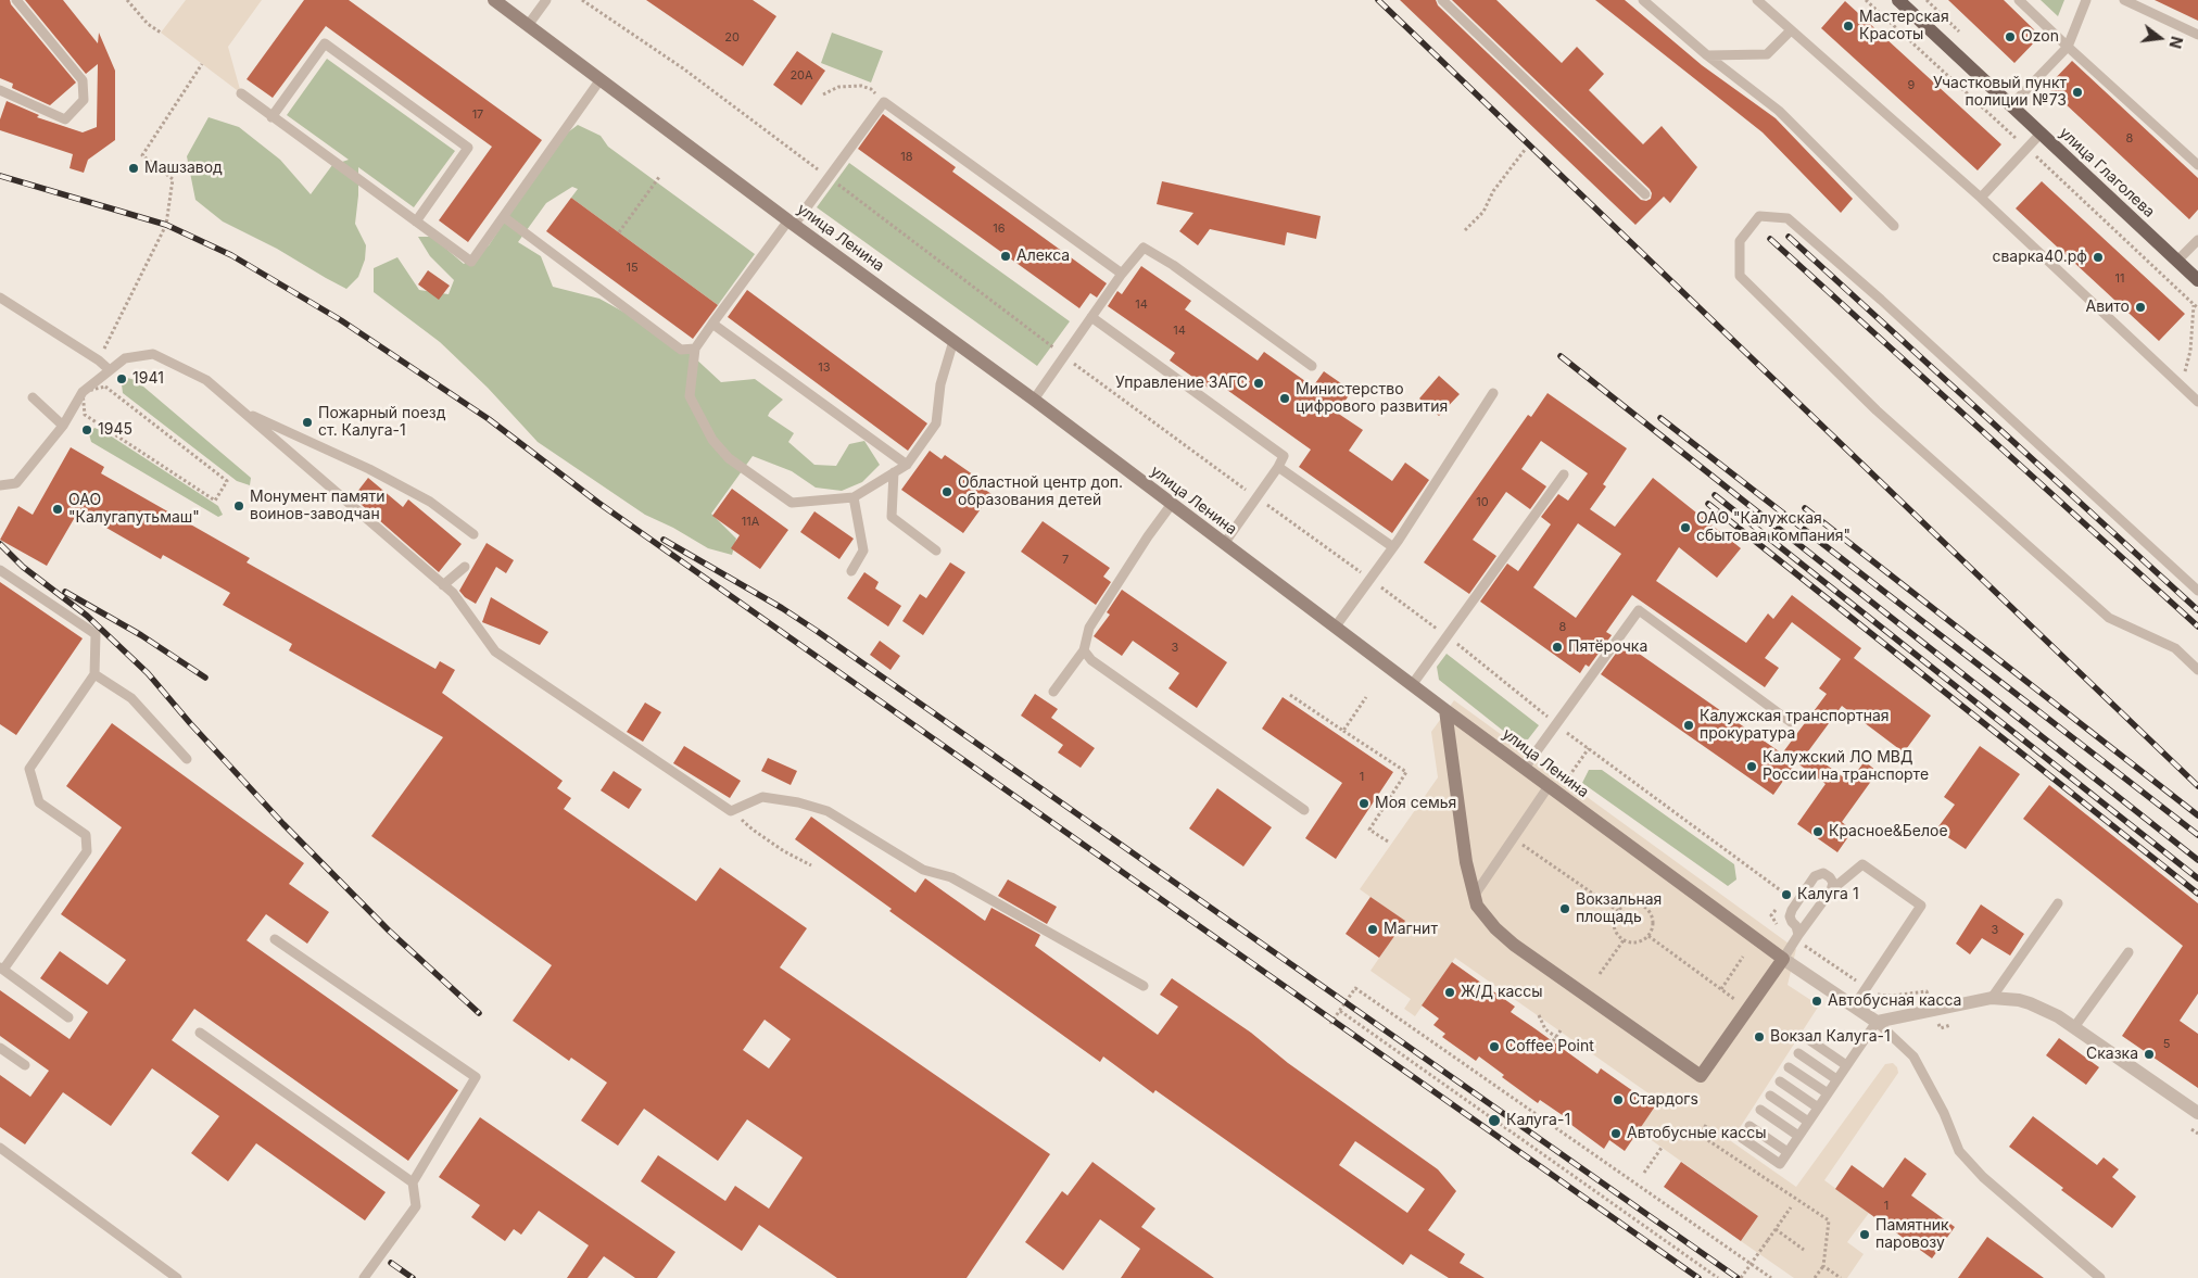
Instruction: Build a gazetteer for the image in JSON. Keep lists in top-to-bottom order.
{
  "streets": {
    "main road": ["улица Глаголева", "улица Ленина"]
  },
  "places": [
    "Мастерская Красоты",
    "Ozon",
    "Участковый пункт полиции №73",
    "Машзавод",
    "Алекса",
    "сварка40.рф",
    "Авито",
    "1941",
    "Управление ЗАГС",
    "Министерство цифрового развития",
    "Пожарный поезд ст. Калуга-1",
    "1945",
    "Областной центр доп. образования детей",
    "Монумент памяти воинов-заводчан",
    "ОАО \"Калугапутьмаш\"",
    "ОАО \"Калужская сбытовая компания\"",
    "Пятёрочка",
    "Калужская транспортная прокуратура",
    "Калужский ЛО МВД России на транспорте",
    "Моя семья",
    "Красное&Белое",
    "Калуга 1",
    "Вокзальная площадь",
    "Магнит",
    "Ж/Д кассы",
    "Автобусная касса",
    "Вокзал Калуга-1",
    "Coffee Point",
    "Сказка",
    "Стардогs",
    "Калуга-1",
    "Автобусные кассы",
    "Памятник паровозу"
  ],
  "house_numbers": [
    "20",
    "20А",
    "9",
    "17",
    "8",
    "18",
    "16",
    "15",
    "11",
    "14",
    "14",
    "13",
    "10",
    "11А",
    "7",
    "8",
    "3",
    "1",
    "3",
    "5",
    "1"
  ],
  "north": "right"
}
